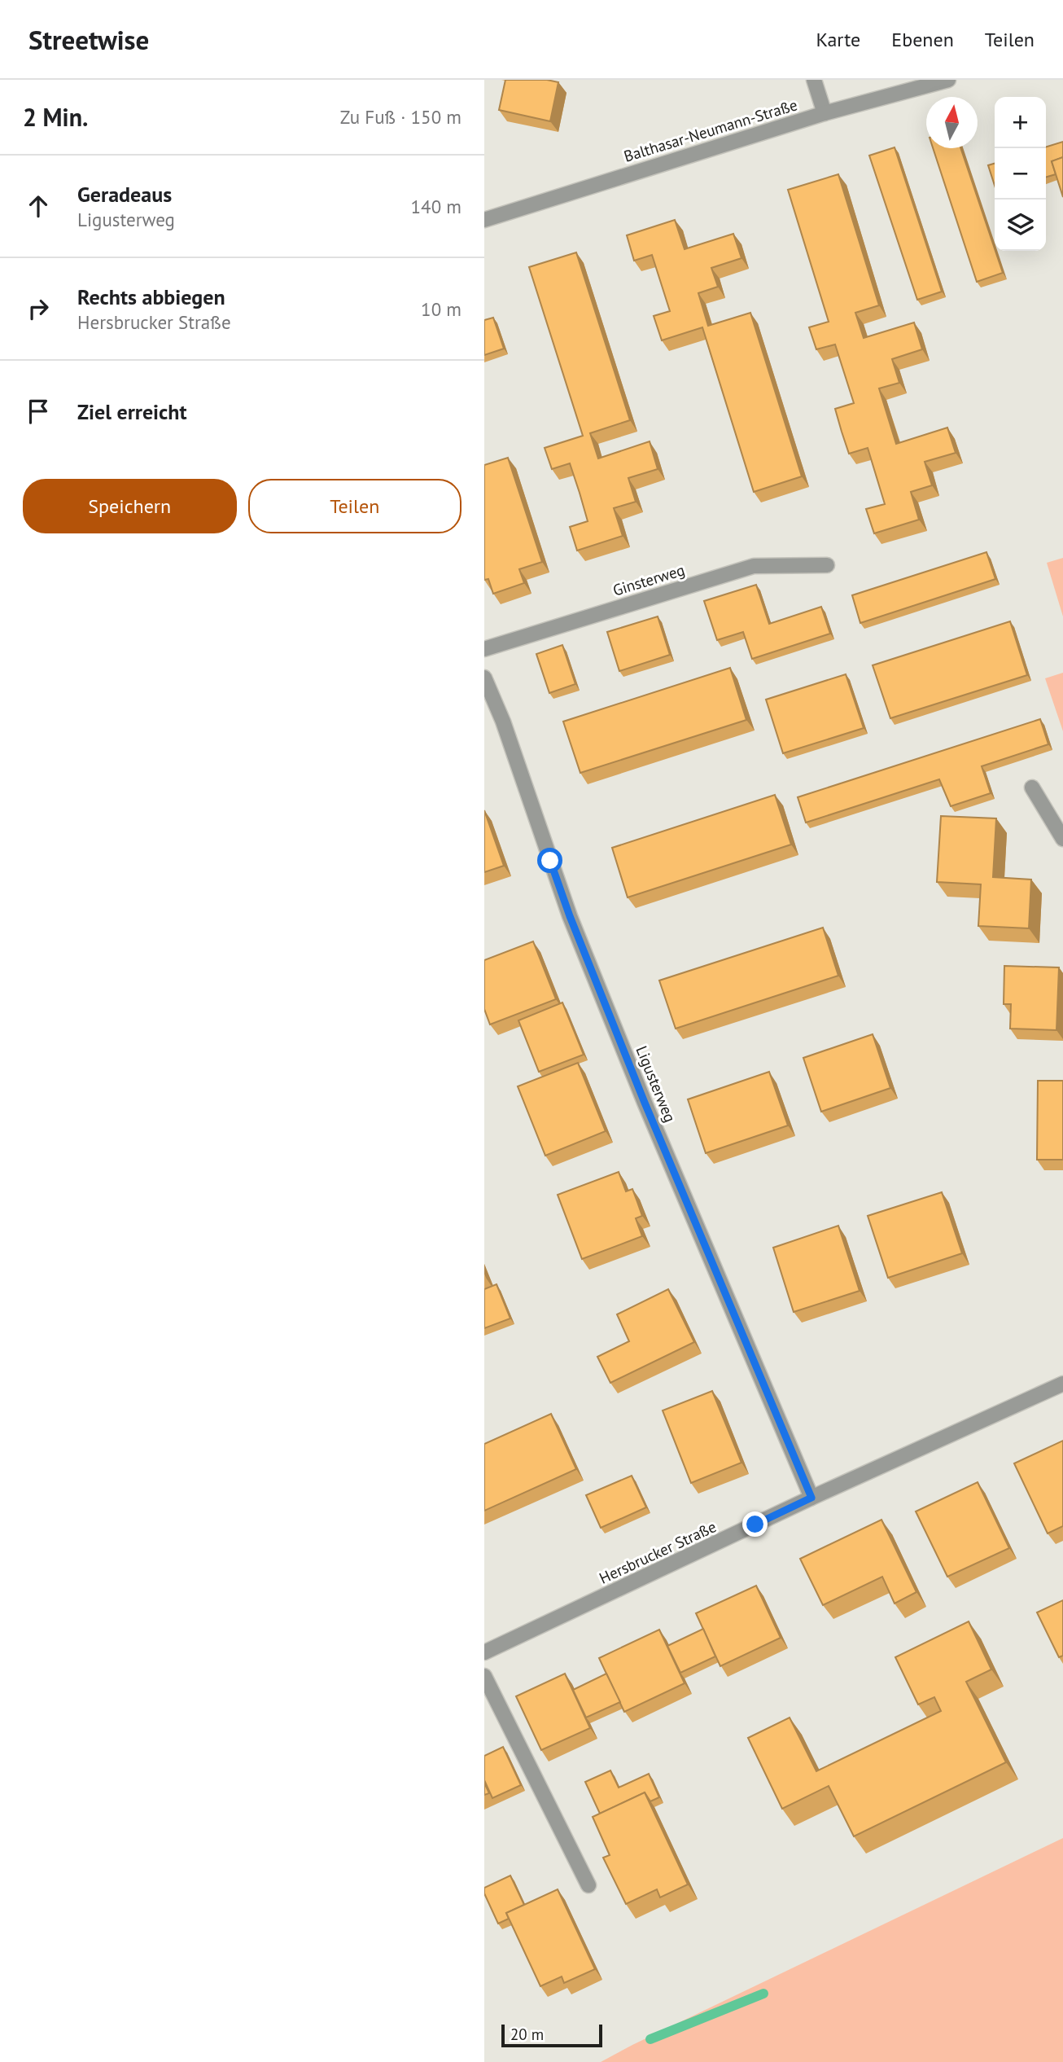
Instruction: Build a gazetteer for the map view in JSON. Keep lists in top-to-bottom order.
{
  "streets": {
    "street": [
      "Balthasar-Neumann-Straße",
      "Ginsterweg",
      "Ligusterweg",
      "Hersbrucker Straße"
    ]
  },
  "crossings": [
    ["Ligusterweg", "Hersbrucker Straße"]
  ],
  "scale_bar": "20 m",
  "north": "top",
  "page": {
    "header": "Streetwise",
    "nav": ["Karte", "Ebenen", "Teilen"],
    "heading": ["2 Min.", "Zu Fuß · 150 m"],
    "map_buttons": ["+", "−"],
    "list": [
      ["Geradeaus", "Ligusterweg", "140 m"],
      ["Rechts abbiegen", "Hersbrucker Straße", "10 m"],
      "Ziel erreicht"
    ],
    "buttons": ["Speichern", "Teilen"],
    "scale": "20 m"
  }
}
